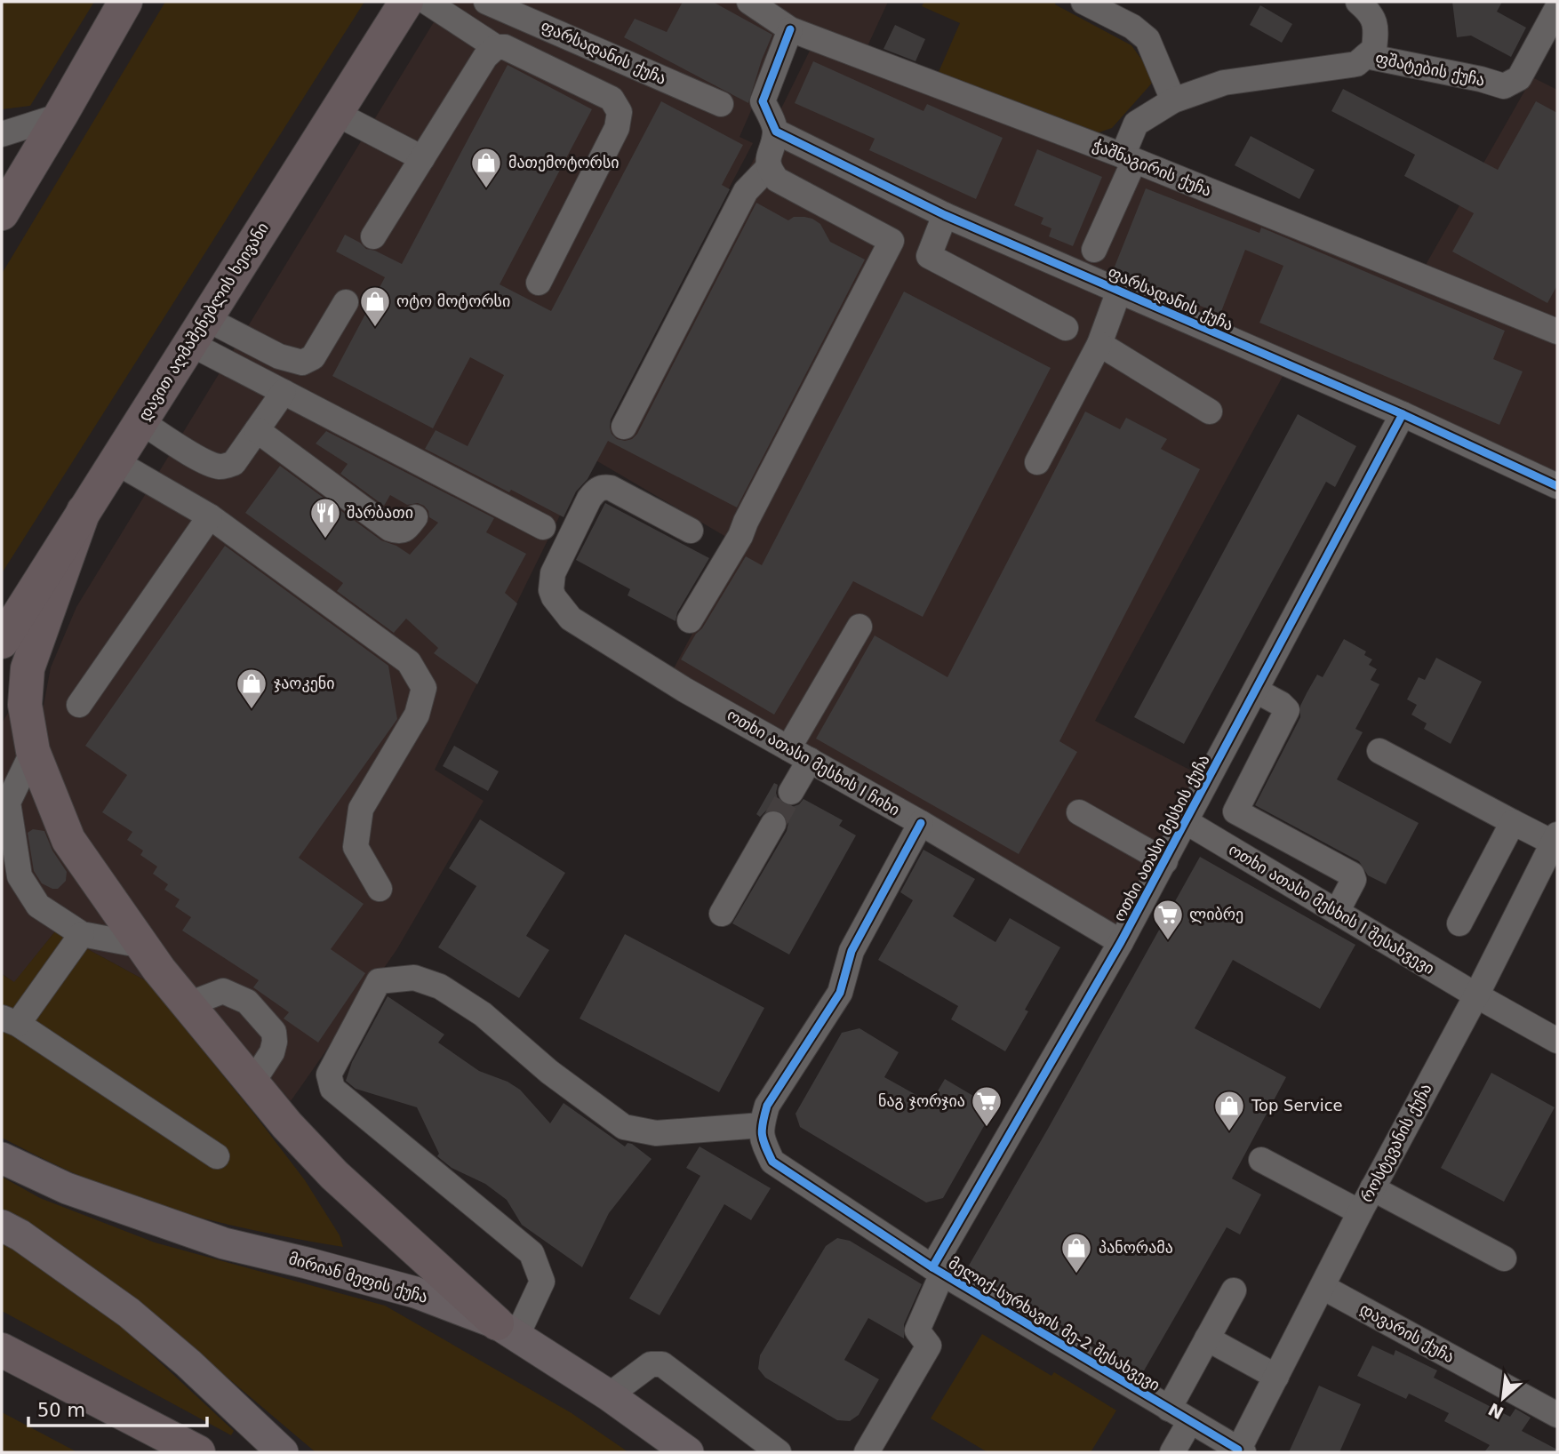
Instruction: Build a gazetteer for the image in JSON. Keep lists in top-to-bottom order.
{
  "streets": {
    "highway": ["დავით აღმაშენებლის ხეივანი"],
    "main road": ["მირიან მეფის ქუჩა"],
    "street": [
      "ფარსადანის ქუჩა",
      "ფშატების ქუჩა",
      "ჭაშნაგირის ქუჩა",
      "ოთხი ათასი მესხის I ჩიხი",
      "ოთხი ათასი მესხის ქუჩა",
      "ოთხი ათასი მესხის I შესახვევი",
      "როსტევანის ქუჩა",
      "მელიქ-სურხავის მე-2 შესახვევი",
      "დავარის ქუჩა"
    ]
  },
  "crossings": [
    ["ფარსადანის ქუჩა", "ოთხი ათასი მესხის ქუჩა"],
    ["ოთხი ათასი მესხის I ჩიხი", "ოთხი ათასი მესხის ქუჩა"],
    ["ოთხი ათასი მესხის ქუჩა", "ოთხი ათასი მესხის I შესახვევი"],
    ["ოთხი ათასი მესხის ქუჩა", "მელიქ-სურხავის მე-2 შესახვევი"],
    ["ოთხი ათასი მესხის I შესახვევი", "როსტევანის ქუჩა"],
    ["როსტევანის ქუჩა", "მელიქ-სურხავის მე-2 შესახვევი"],
    ["როსტევანის ქუჩა", "დავარის ქუჩა"]
  ],
  "places": {
    "shop": [
      "მათემოტორსი",
      "ოტო მოტორსი",
      "ჯაოკენი",
      "Top Service",
      "პანორამა"
    ],
    "restaurant": ["შარბათი"],
    "supermarket": ["ლიბრე", "ნაგ ჯორჯია"]
  },
  "scale_bar": "50 m",
  "north": "bottom left"
}
